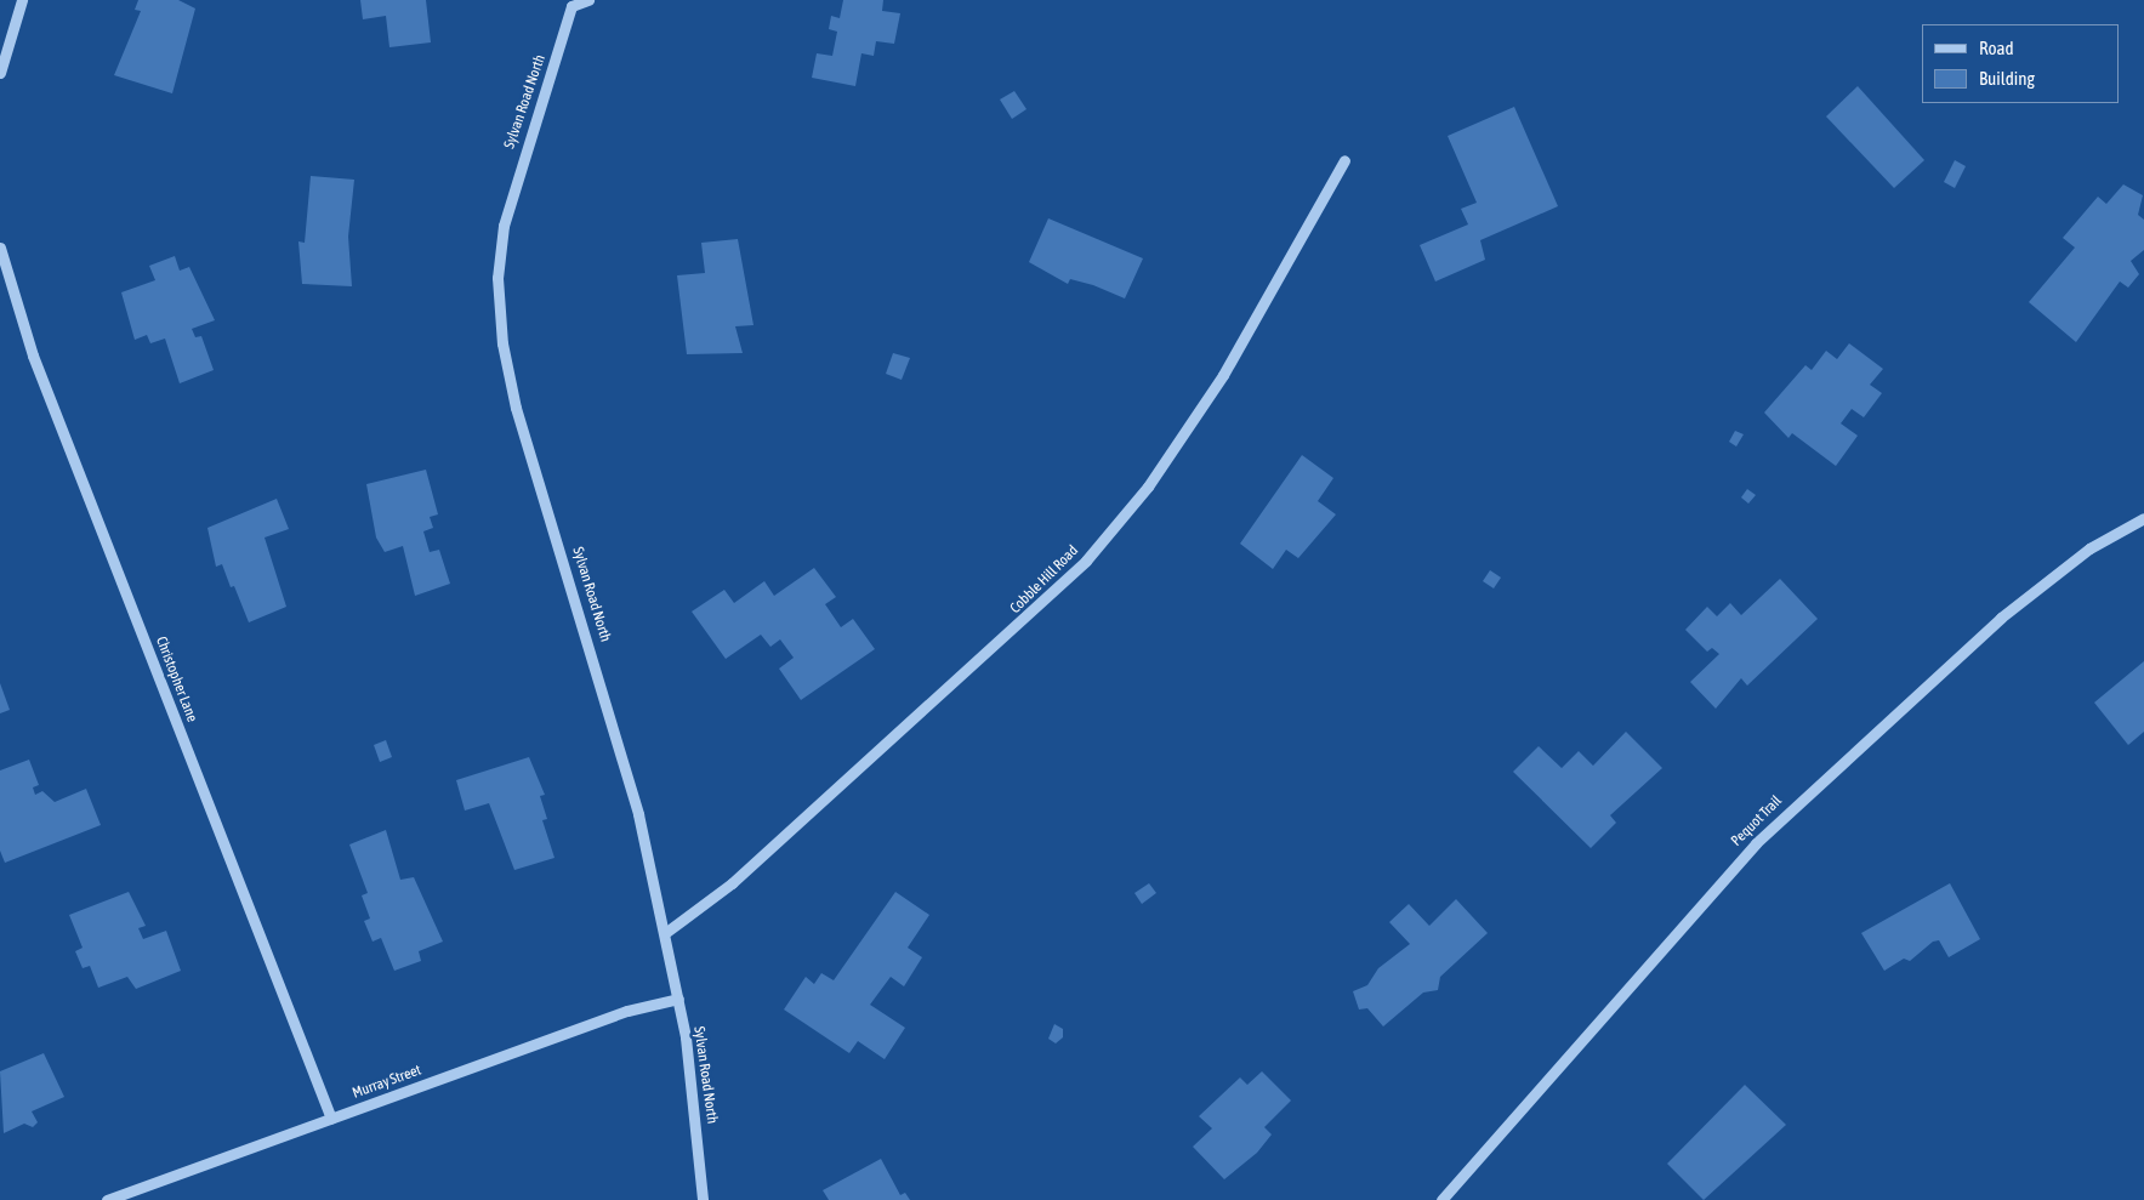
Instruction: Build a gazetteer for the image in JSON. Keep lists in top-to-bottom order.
{
  "streets": {
    "street": [
      "Sylvan Road North",
      "Cobble Hill Road",
      "Christopher Lane",
      "Pequot Trail",
      "Murray Street"
    ]
  },
  "crossings": [
    ["Sylvan Road North", "Cobble Hill Road"],
    ["Sylvan Road North", "Murray Street"],
    ["Christopher Lane", "Murray Street"]
  ],
  "legend": ["Road", "Building"]
}
